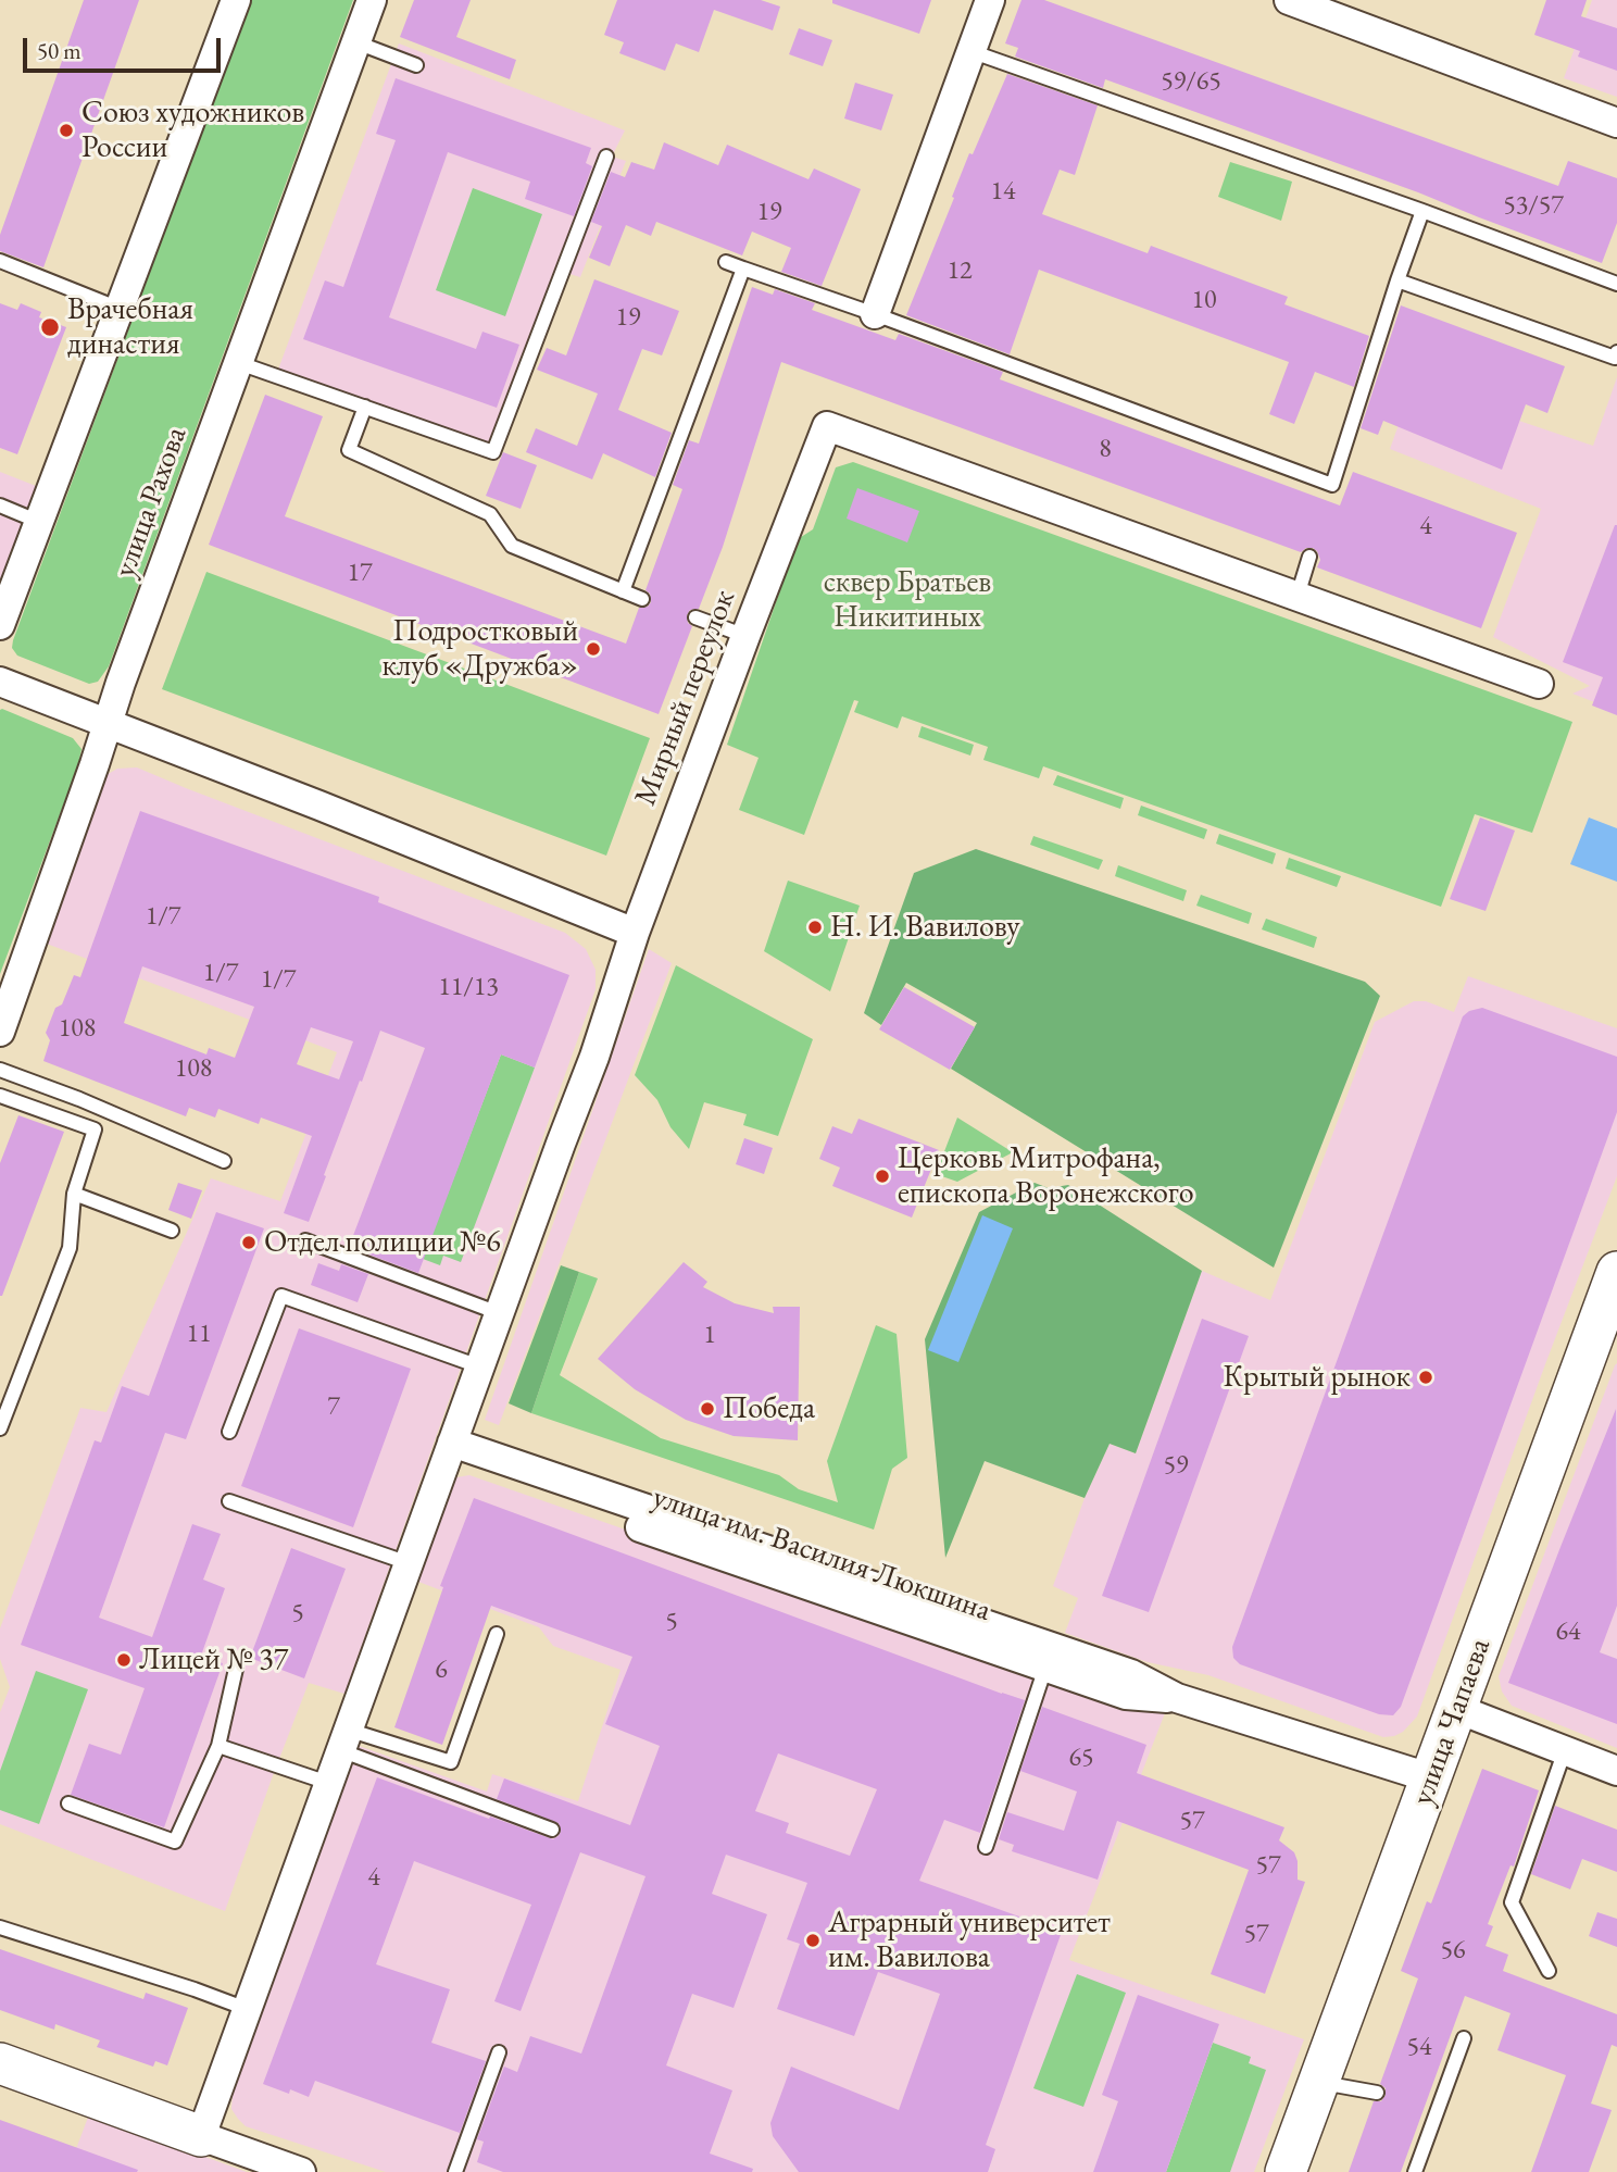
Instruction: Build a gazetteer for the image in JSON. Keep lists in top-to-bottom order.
{
  "streets": {
    "street": [
      "улица Рахова",
      "Мирный переулок",
      "улица им. Василия Люкшина",
      "улица Чапаева"
    ]
  },
  "crossings": [
    ["Мирный переулок", "улица им. Василия Люкшина"],
    ["улица им. Василия Люкшина", "улица Чапаева"]
  ],
  "parks": ["сквер Братьев Никитиных"],
  "places": [
    "Союз художников России",
    "Врачебная династия",
    "Подростковый клуб «Дружба»",
    "Н. И. Вавилову",
    "Церковь Митрофана, епископа Воронежского",
    "Отдел полиции №6",
    "Крытый рынок",
    "Победа",
    "Лицей № 37",
    "Аграрный университет им. Вавилова"
  ],
  "house_numbers": [
    "59/65",
    "14",
    "53/57",
    "19",
    "12",
    "10",
    "19",
    "8",
    "4",
    "17",
    "1/7",
    "1/7",
    "1/7",
    "11/13",
    "108",
    "108",
    "11",
    "1",
    "7",
    "59",
    "5",
    "5",
    "64",
    "6",
    "65",
    "57",
    "57",
    "4",
    "57",
    "56",
    "54"
  ],
  "scale_bar": "50 m"
}
